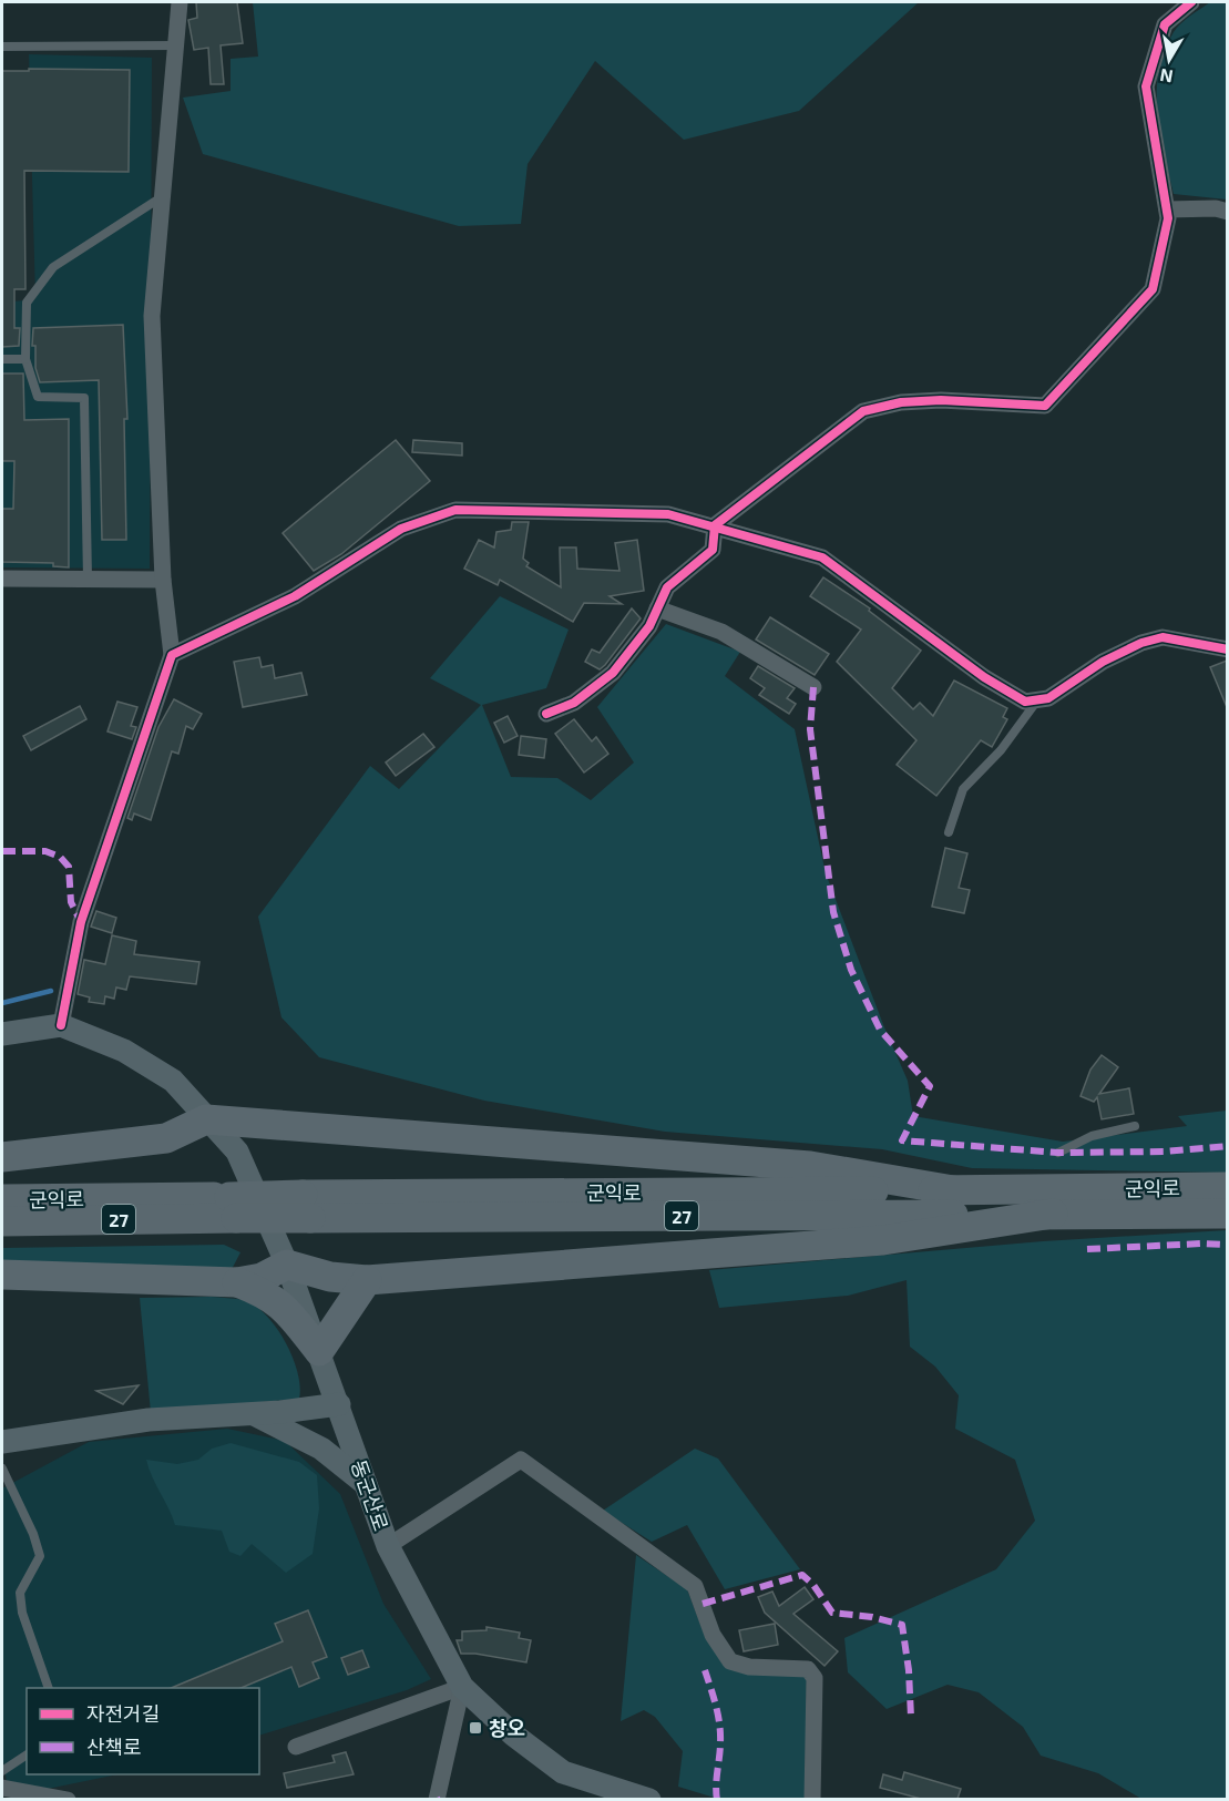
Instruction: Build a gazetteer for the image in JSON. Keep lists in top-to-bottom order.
{
  "streets": {
    "highway": ["군익로", "27"],
    "street": ["동군산로"]
  },
  "places": {
    "transit": ["창오"]
  },
  "legend": ["자전거길", "산책로"],
  "north": "bottom"
}
